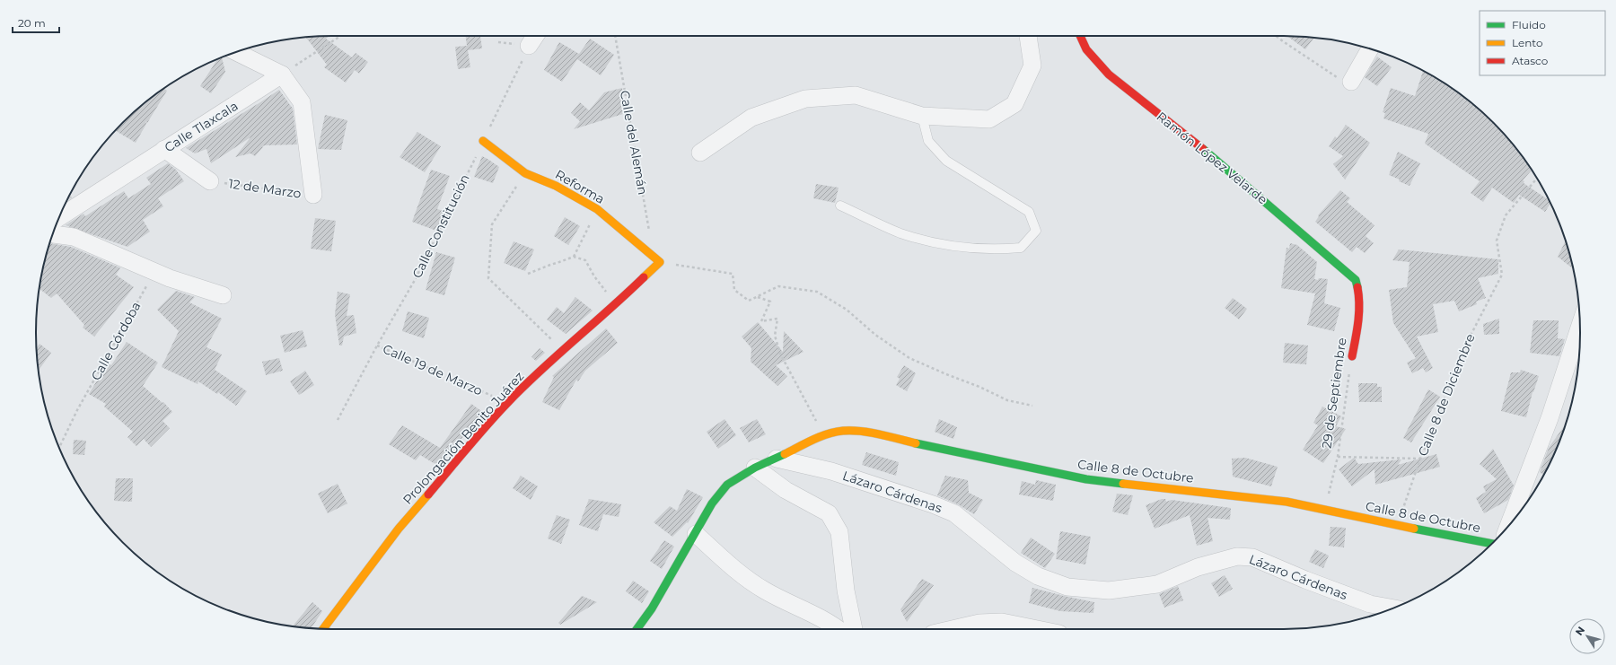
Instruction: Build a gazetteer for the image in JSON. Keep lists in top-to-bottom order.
{
  "streets": {
    "street": [
      "Calle Tlaxcala",
      "Ramón López Velarde",
      "Reforma",
      "12 de Marzo",
      "29 de Septiembre",
      "Prolongación Benito Juárez",
      "Calle 8 de Octubre",
      "Lázaro Cárdenas"
    ],
    "path": [
      "Calle del Alemán",
      "Calle Constitución",
      "Calle Córdoba",
      "Calle 19 de Marzo",
      "Calle 8 de Diciembre"
    ]
  },
  "crossings": [
    ["Calle Tlaxcala", "12 de Marzo"],
    ["Calle del Alemán", "Reforma"],
    ["Calle del Alemán", "Prolongación Benito Juárez"],
    ["Ramón López Velarde", "29 de Septiembre"],
    ["Reforma", "Calle Constitución"],
    ["Reforma", "Prolongación Benito Juárez"],
    ["Calle Constitución", "Calle 19 de Marzo"],
    ["Calle 19 de Marzo", "Prolongación Benito Juárez"],
    ["29 de Septiembre", "Calle 8 de Octubre"],
    ["Calle 8 de Diciembre", "Calle 8 de Octubre"],
    ["Calle 8 de Octubre", "Lázaro Cárdenas"]
  ],
  "legend": ["Fluido", "Lento", "Atasco"],
  "scale_bar": "20 m",
  "north": "top left"
}
